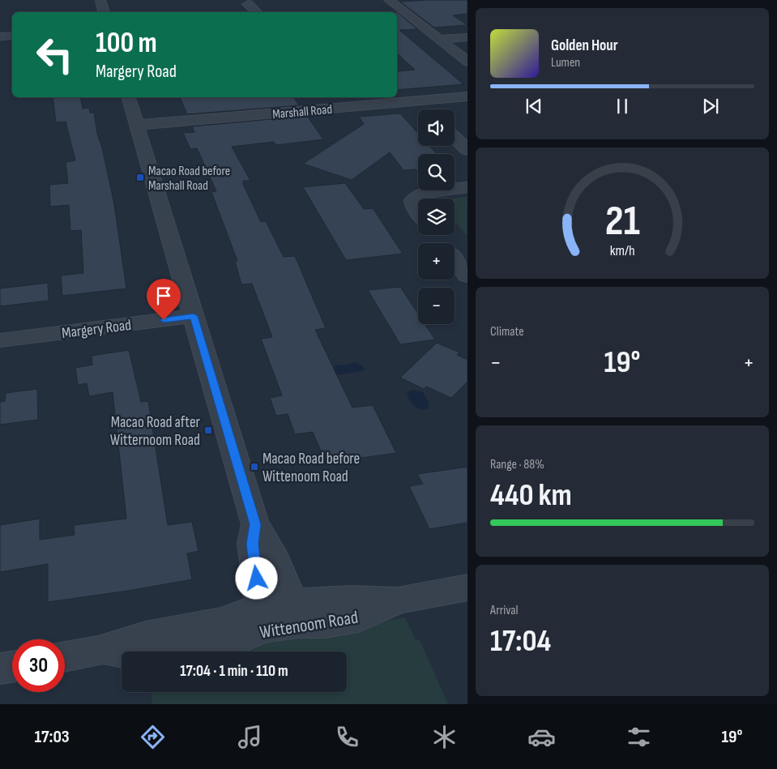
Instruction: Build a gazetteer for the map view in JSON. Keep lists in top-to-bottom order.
{
  "streets": {
    "street": ["Marshall Road", "Margery Road", "Wittenoom Road"]
  },
  "places": {
    "transit": ["Macao Road before Marshall Road", "Macao Road after Witternoom Road", "Macao Road before Wittenoom Road"]
  },
  "page": {
    "turn": ["100 m", "Margery Road"],
    "song": ["Golden Hour", "Lumen"],
    "map_buttons": ["+", "−"],
    "tile": [
      "Climate",
      ["Range · 88%", "440 km"],
      ["Arrival", "17:04"]
    ],
    "heat": ["−", "19°", "+"],
    "limit": "30",
    "trip": "17:04 · 1 min · 110 m",
    "tabs": ["17:03", "19°"],
    "gauge": ["21", "km/h"]
  }
}
